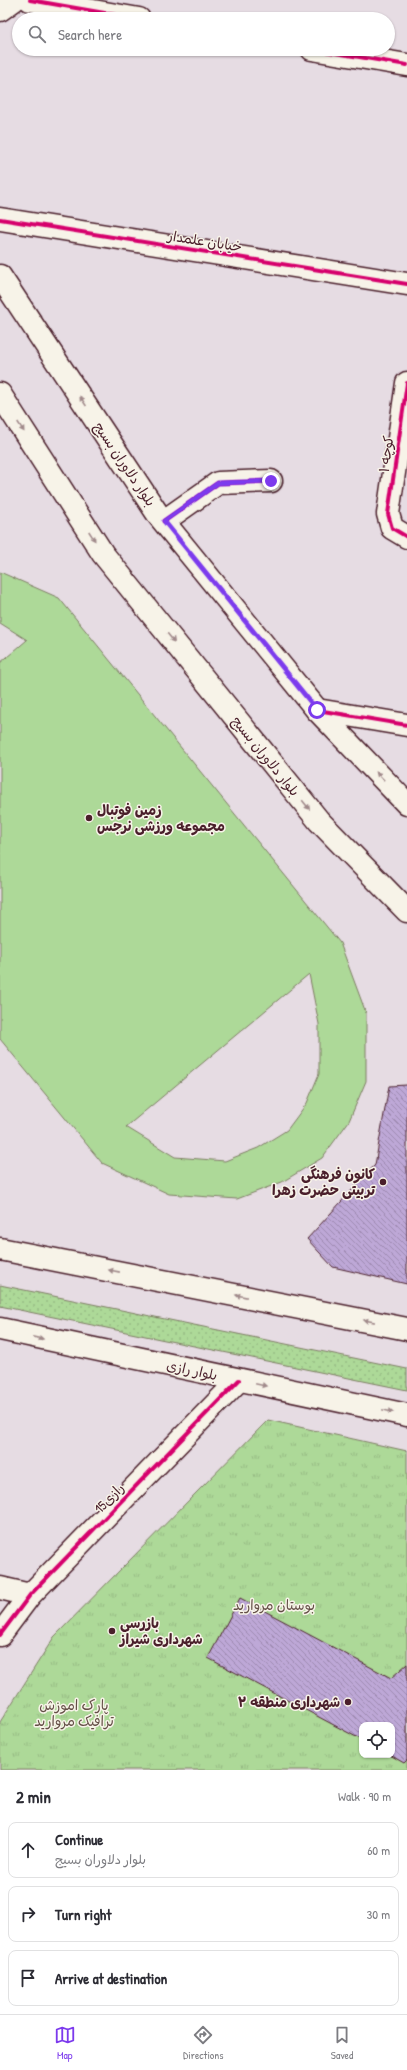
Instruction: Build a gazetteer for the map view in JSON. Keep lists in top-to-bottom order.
{
  "streets": {
    "main road": [
      "خیابان علمدار",
      "کوچه ۱",
      "بلوار دلاوران بسیج",
      "بلوار رازی",
      "15رازی"
    ]
  },
  "crossings": [
    ["بلوار رازی", "15رازی"]
  ],
  "parks": ["بوستان مروارید", "پارک اموزش ترافیک مروارید"],
  "places": [
    "زمین فوتبال مجموعه ورزشی نرجس",
    "کانون فرهنگی تربیتی حضرت زهرا",
    "بازرسی شهرداری شیراز",
    "شهرداری منطقه ۲"
  ],
  "page": {
    "search": "Search here",
    "heading": ["2 min", "Walk · 90 m"],
    "list": [
      ["Continue", "بلوار دلاوران بسیج", "60 m"],
      ["Turn right", "30 m"],
      "Arrive at destination"
    ],
    "nav": ["Map", "Directions", "Saved"]
  }
}
